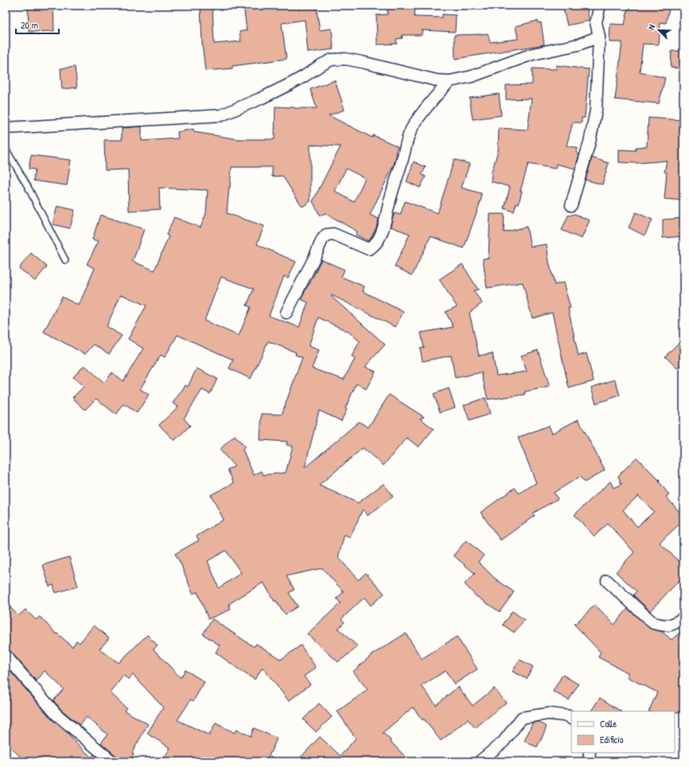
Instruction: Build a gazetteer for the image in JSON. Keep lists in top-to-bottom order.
{
  "legend": ["Calle", "Edificio"],
  "scale_bar": "20 m",
  "north": "top left"
}
